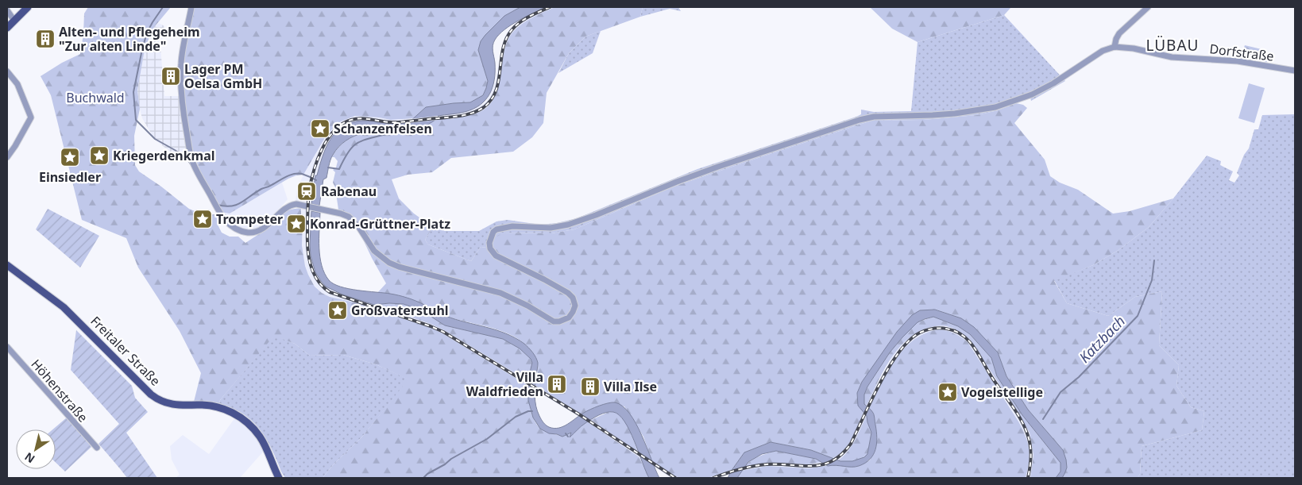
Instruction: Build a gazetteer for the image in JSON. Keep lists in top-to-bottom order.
{
  "streets": {
    "main road": ["Freitaler Straße"],
    "street": ["Dorfstraße", "Höhenstraße"]
  },
  "districts": ["LÜBAU"],
  "water": ["Katzbach"],
  "parks": ["Buchwald"],
  "places": {
    "building": [
      "Alten- und Pflegeheim \"Zur alten Linde\"",
      "Lager PM Oelsa GmbH",
      "Villa Waldfrieden",
      "Villa Ilse"
    ],
    "place": [
      "Schanzenfelsen",
      "Kriegerdenkmal",
      "Einsiedler",
      "Trompeter",
      "Konrad-Grüttner-Platz",
      "Großvaterstuhl",
      "Vogelstellige"
    ],
    "station": ["Rabenau"]
  },
  "north": "bottom left"
}
